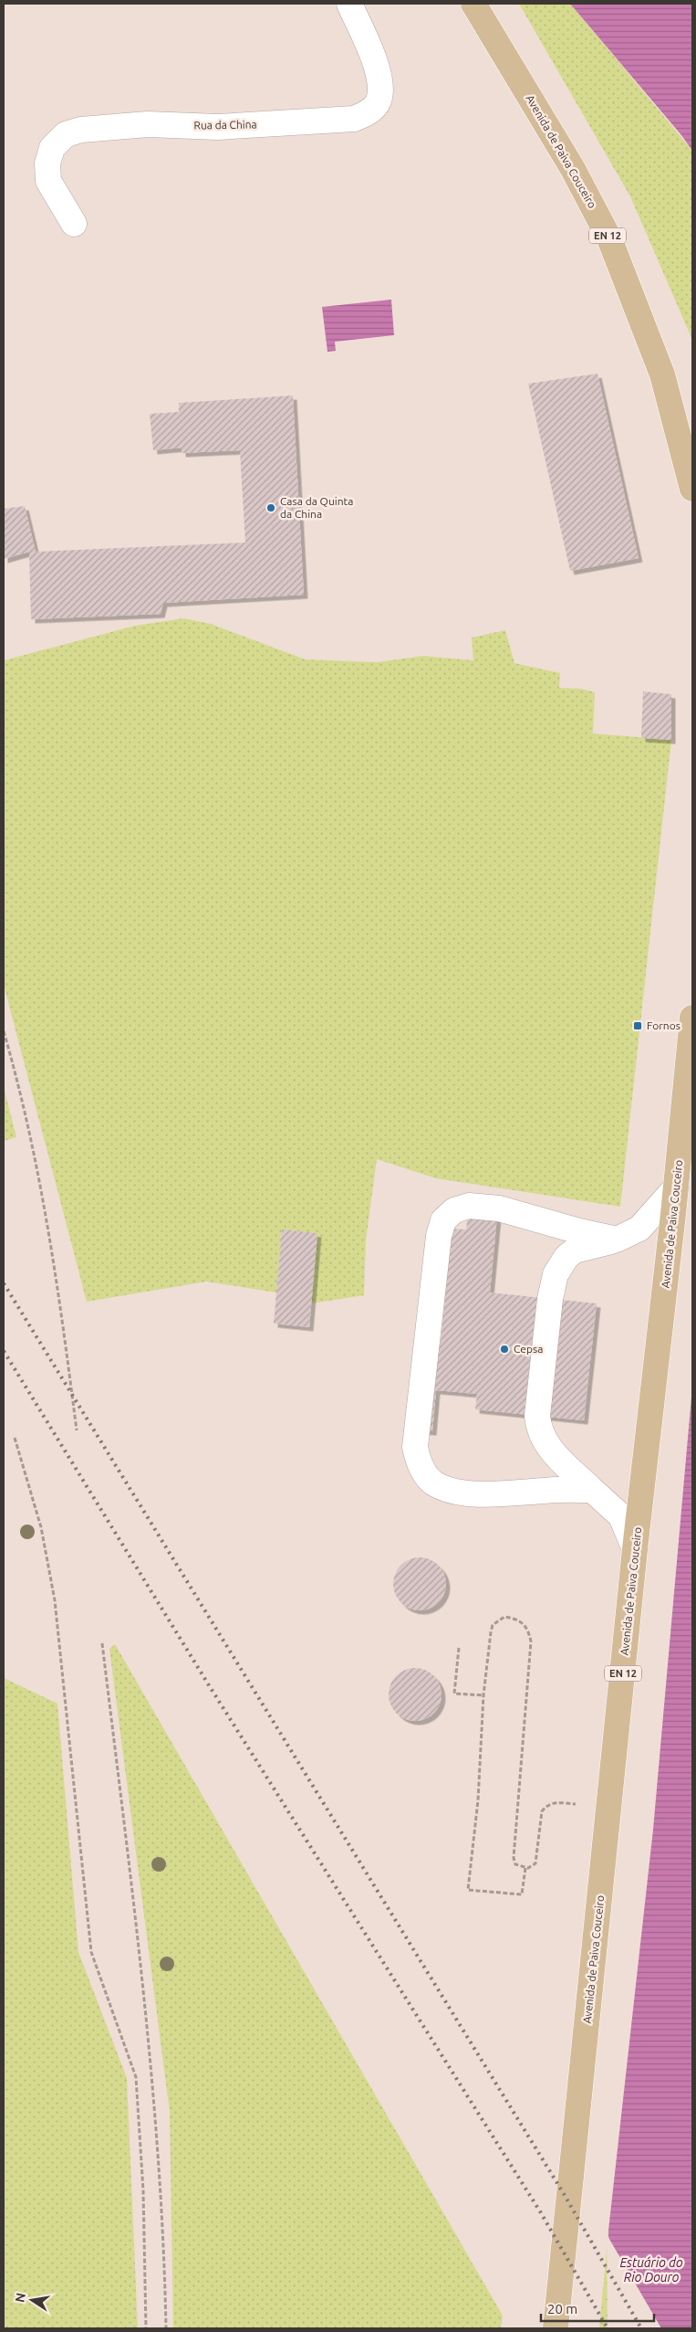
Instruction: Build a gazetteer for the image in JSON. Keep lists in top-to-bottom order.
{
  "streets": {
    "main road": ["Avenida de Paiva Couceiro", "EN 12"],
    "street": ["Rua da China"]
  },
  "water": ["Estuário do Rio Douro"],
  "places": {
    "other": ["Casa da Quinta da China", "Cepsa"],
    "transit": ["Fornos"]
  },
  "scale_bar": "20 m",
  "north": "left"
}
